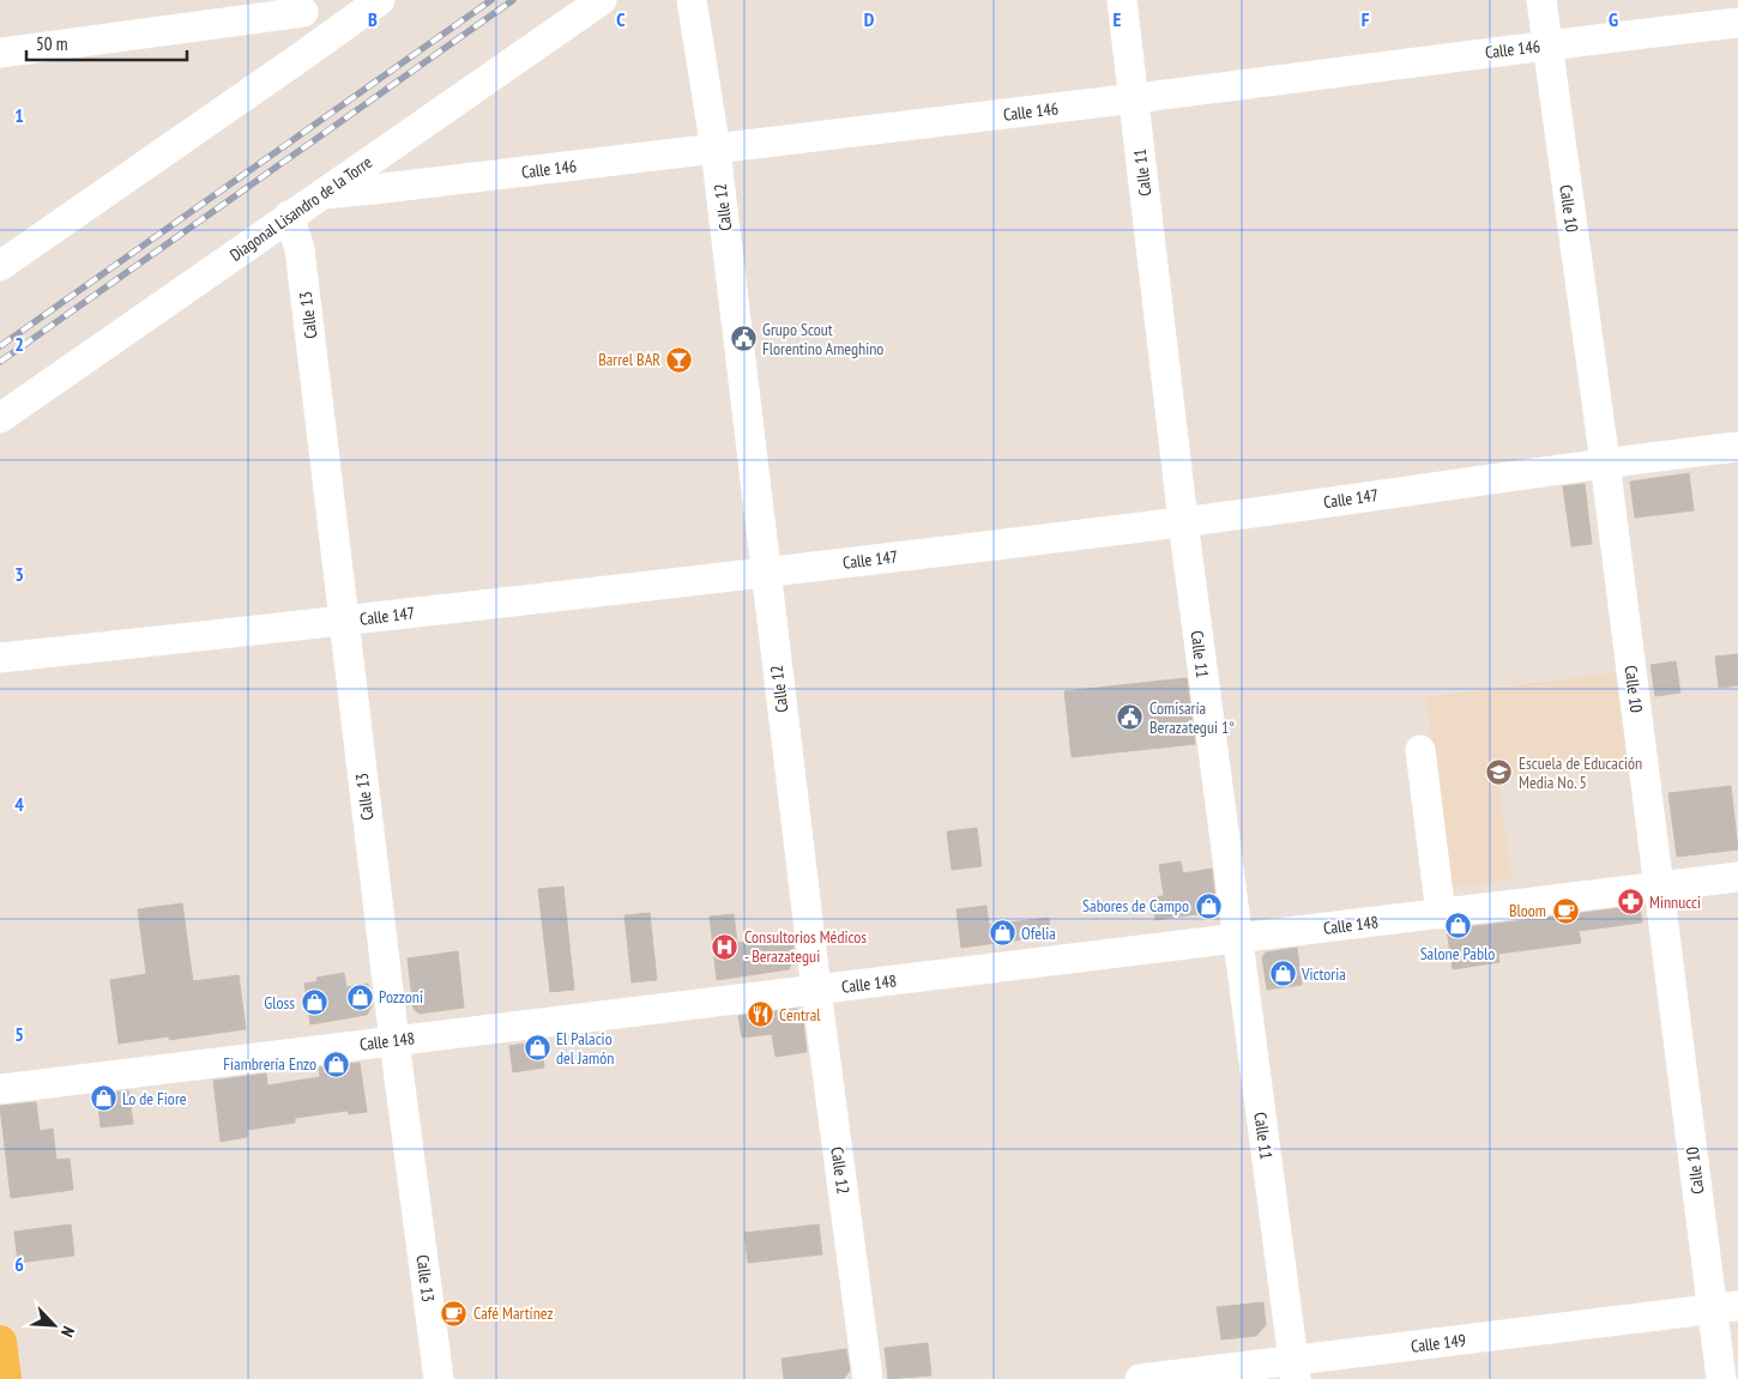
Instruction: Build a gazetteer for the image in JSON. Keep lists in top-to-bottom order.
{
  "streets": {
    "street": [
      "Calle 146",
      "Calle 11",
      "Calle 12",
      "Diagonal Lisandro de la Torre",
      "Calle 10",
      "Calle 13",
      "Calle 147",
      "Calle 148",
      "Calle 149"
    ]
  },
  "crossings": [
    ["Calle 146", "Calle 11"],
    ["Calle 146", "Calle 12"],
    ["Calle 146", "Diagonal Lisandro de la Torre"],
    ["Calle 146", "Calle 10"],
    ["Calle 11", "Calle 147"],
    ["Calle 11", "Calle 148"],
    ["Calle 11", "Calle 149"],
    ["Calle 12", "Calle 147"],
    ["Calle 12", "Calle 148"],
    ["Diagonal Lisandro de la Torre", "Calle 13"],
    ["Calle 10", "Calle 147"],
    ["Calle 10", "Calle 148"],
    ["Calle 10", "Calle 149"],
    ["Calle 13", "Calle 147"],
    ["Calle 13", "Calle 148"]
  ],
  "places": {
    "public building": ["Grupo Scout Florentino Ameghino", "Comisaría Berazategui 1°"],
    "bar": ["Barrel BAR"],
    "school or university": ["Escuela de Educación Media No. 5"],
    "pharmacy": ["Minnucci"],
    "shop": [
      "Sabores de Campo",
      "Salone Pablo",
      "Ofelia",
      "Victoria",
      "Pozzoni",
      "Gloss",
      "El Palacio del Jamón",
      "Fiambrería Enzo",
      "Lo de Fiore"
    ],
    "cafe": ["Bloom", "Café Martínez"],
    "hospital": ["Consultorios Médicos - Berazategui"],
    "restaurant": ["Central"]
  },
  "scale_bar": "50 m",
  "north": "bottom right",
  "grid": {
    "columns": [
      "B",
      "C",
      "D",
      "E",
      "F",
      "G"
    ],
    "rows": [
      "1",
      "2",
      "3",
      "4",
      "5",
      "6"
    ]
  }
}
